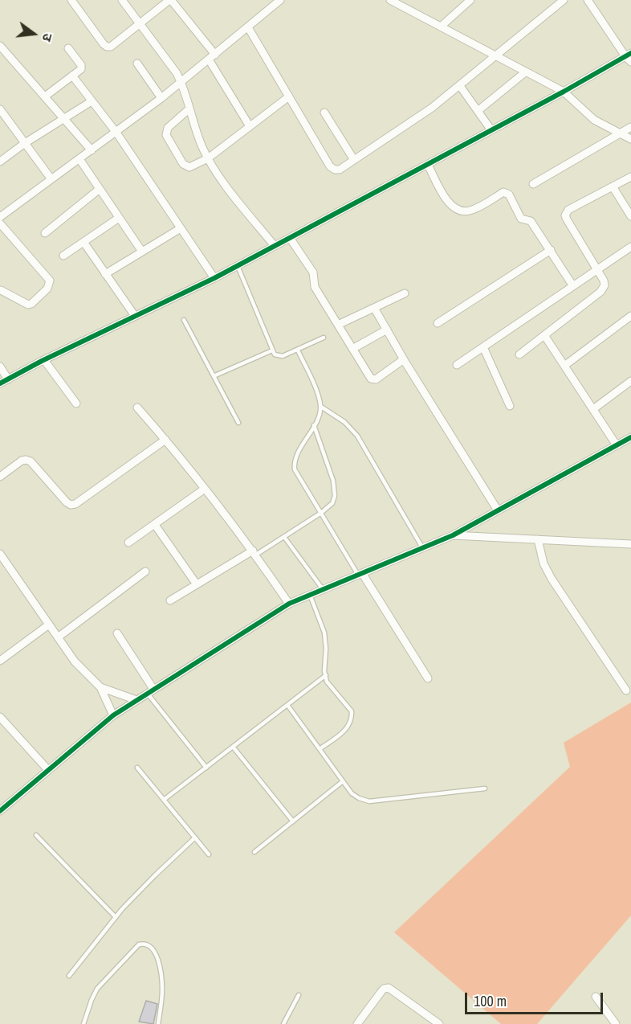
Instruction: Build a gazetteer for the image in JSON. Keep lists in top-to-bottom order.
{
  "scale_bar": "100 m",
  "north": "right"
}
